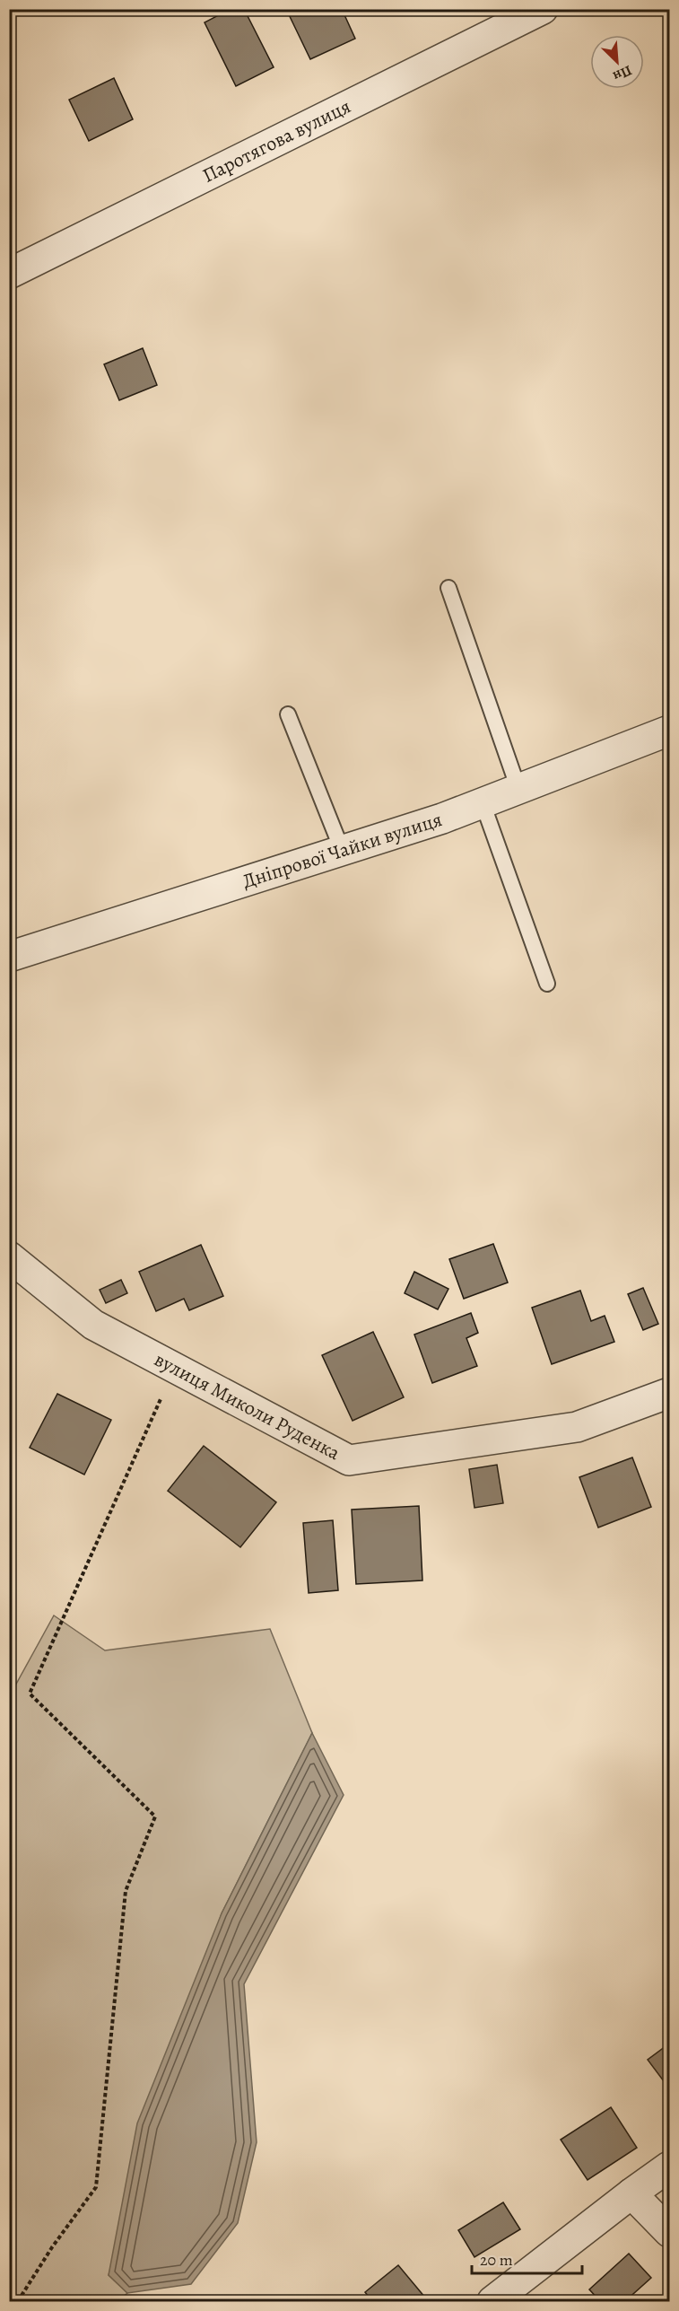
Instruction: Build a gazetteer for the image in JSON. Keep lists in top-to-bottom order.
{
  "streets": {
    "street": ["Паротягова вулиця", "Дніпрової Чайки вулиця", "вулиця Миколи Руденка"]
  },
  "scale_bar": "20 m",
  "north": "bottom right"
}
